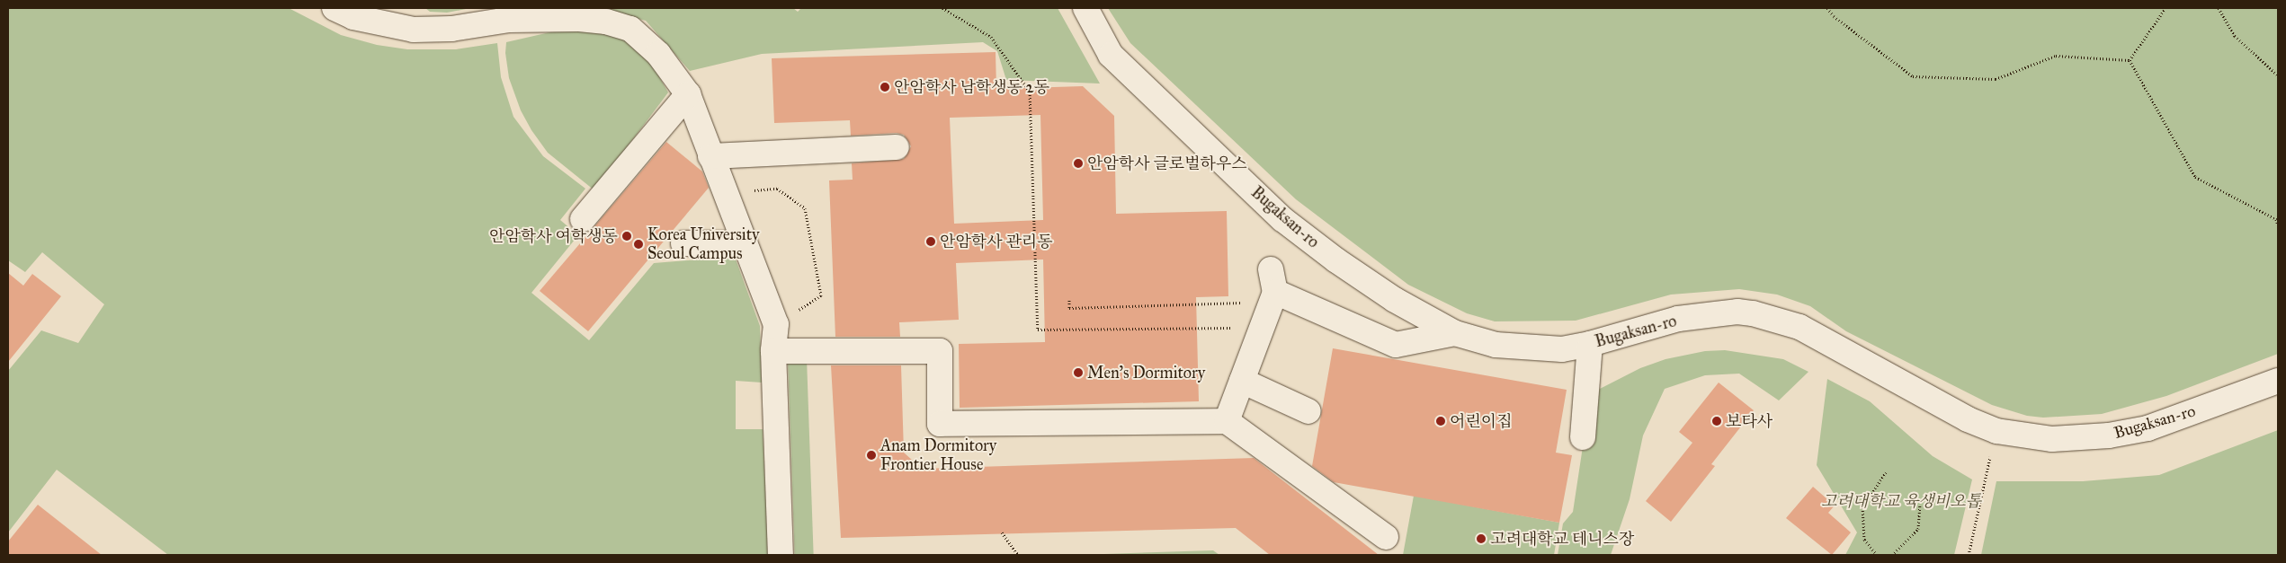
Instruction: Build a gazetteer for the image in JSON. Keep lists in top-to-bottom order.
{
  "streets": {
    "street": ["Bugaksan-ro"]
  },
  "parks": ["고려대학교 육생비오톱"],
  "places": [
    "안암학사 남학생동 2동",
    "안암학사 글로벌하우스",
    "안암학사 여학생동",
    "안암학사 관리동",
    "Korea University Seoul Campus",
    "Men's Dormitory",
    "어린이집",
    "보타사",
    "Anam Dormitory Frontier House",
    "고려대학교 테니스장"
  ]
}
